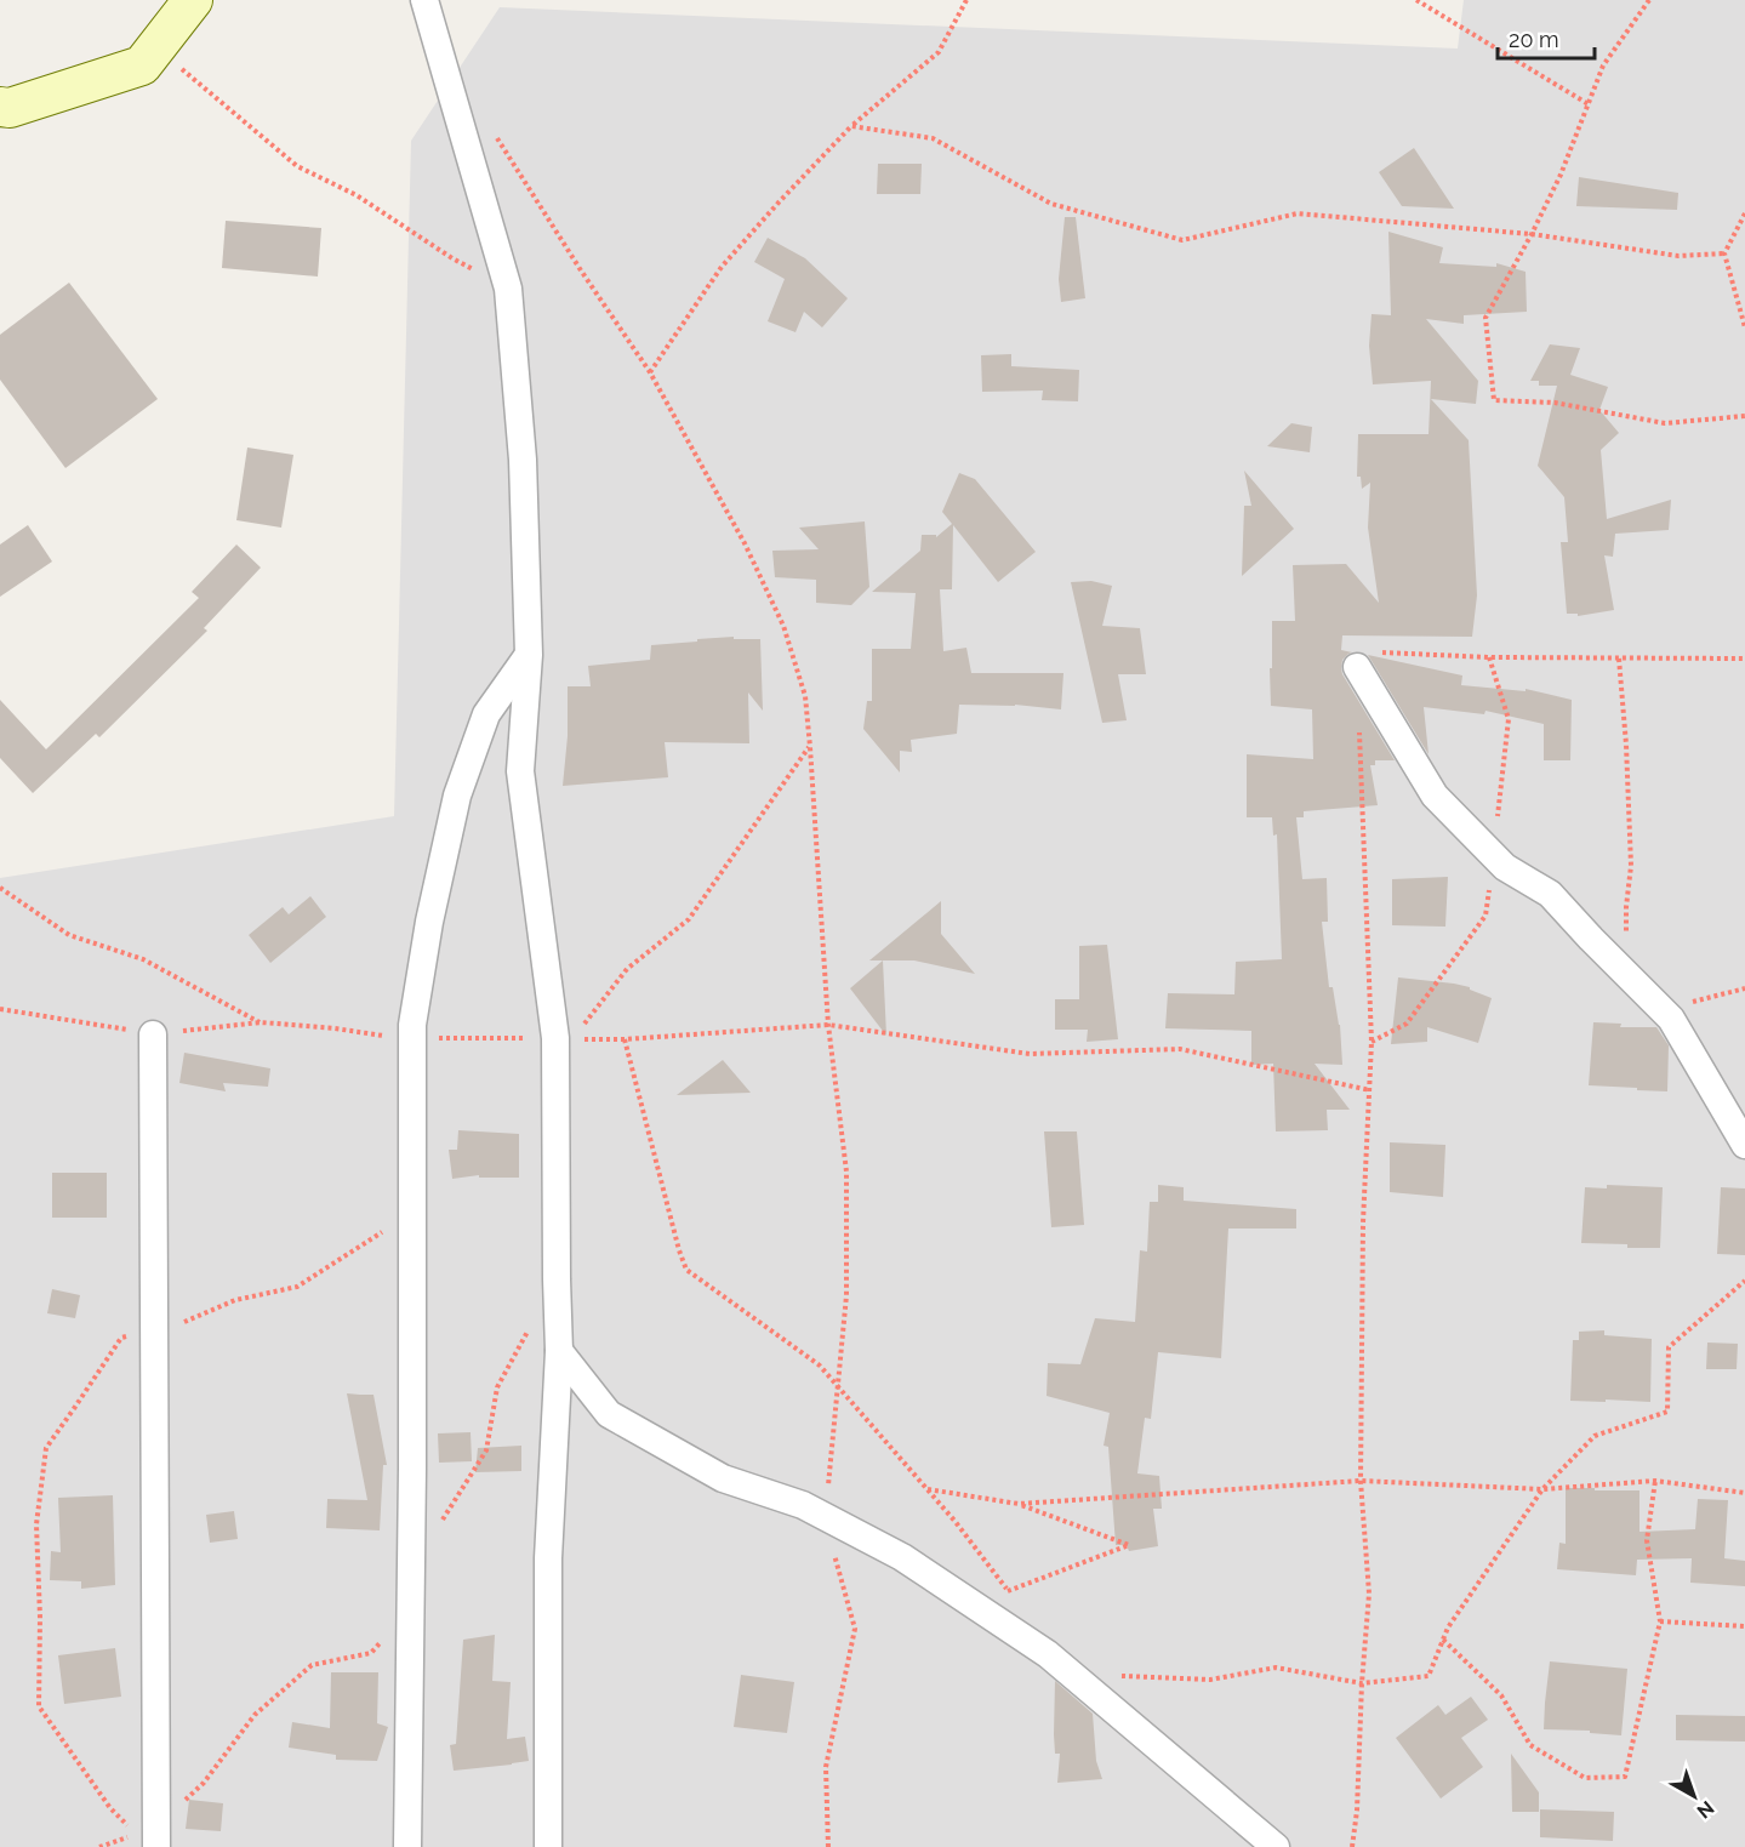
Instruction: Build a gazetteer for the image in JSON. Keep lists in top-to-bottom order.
{
  "scale_bar": "20 m",
  "north": "bottom right"
}
